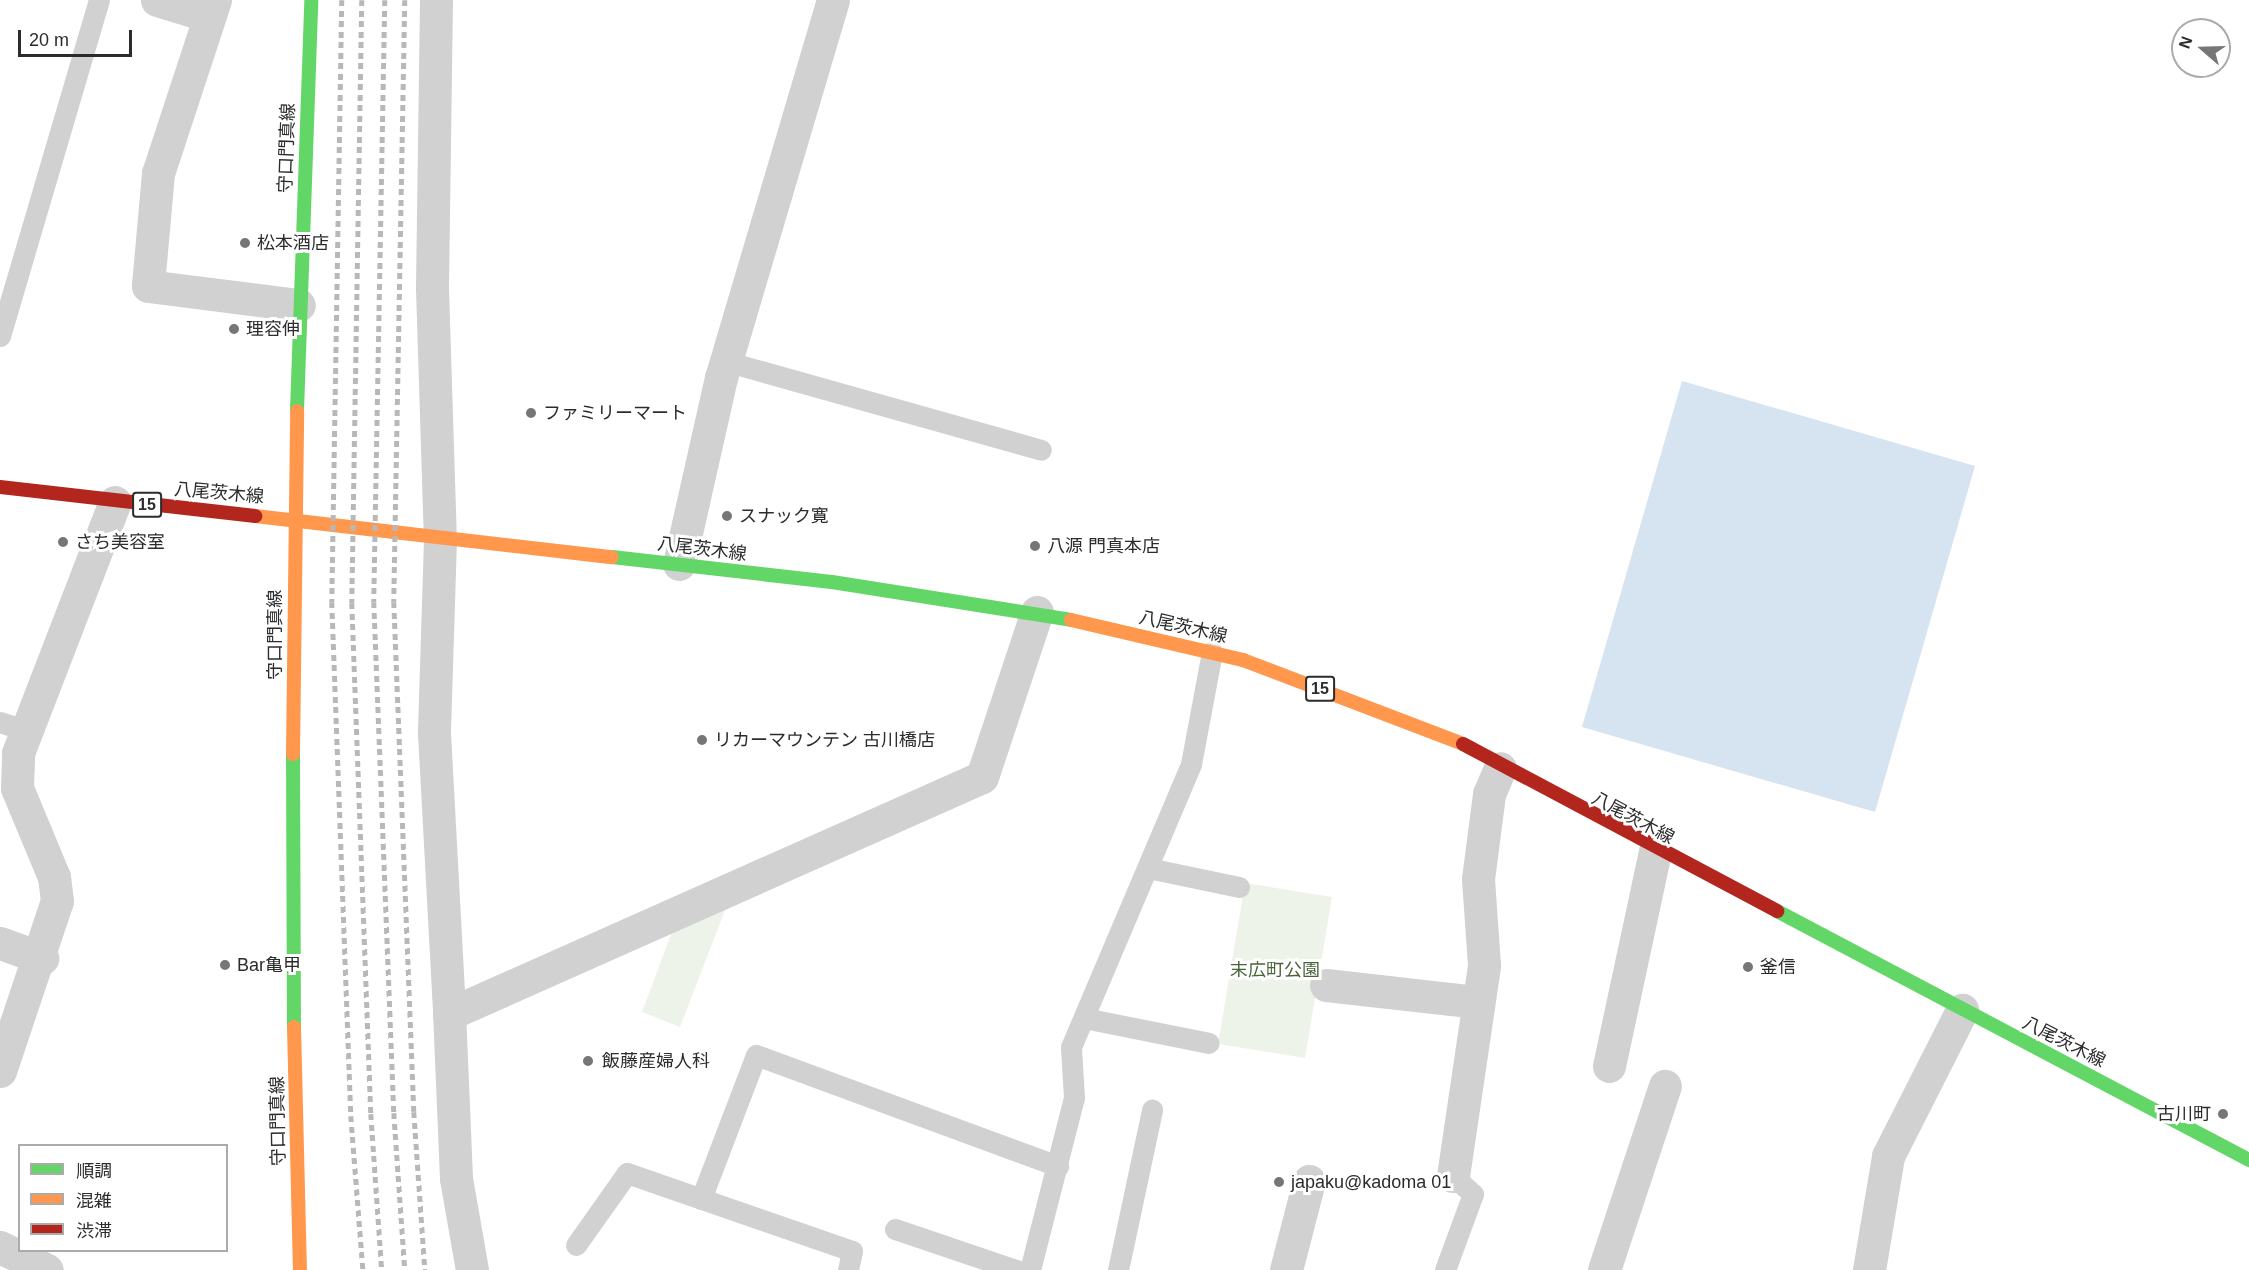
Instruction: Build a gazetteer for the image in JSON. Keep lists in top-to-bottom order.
{
  "streets": {
    "main road": ["守口門真線", "八尾茨木線", "15"]
  },
  "crossings": [
    ["守口門真線", "八尾茨木線"]
  ],
  "parks": ["末広町公園"],
  "places": [
    "松本酒店",
    "理容伸",
    "ファミリーマート",
    "スナック寛",
    "さち美容室",
    "八源 門真本店",
    "リカーマウンテン 古川橋店",
    "Bar亀甲",
    "釜信",
    "飯藤産婦人科",
    "古川町",
    "japaku@kadoma 01"
  ],
  "legend": ["順調", "混雑", "渋滞"],
  "scale_bar": "20 m",
  "north": "left"
}
